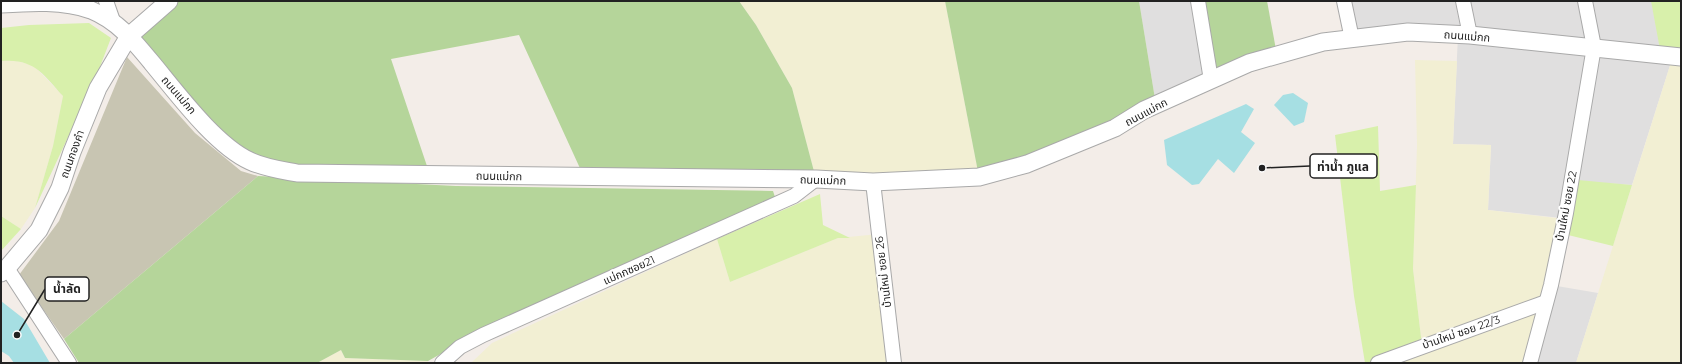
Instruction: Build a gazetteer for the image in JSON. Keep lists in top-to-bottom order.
{
  "streets": {
    "street": [
      "ถนนแม่กก",
      "ถนนกองคำ",
      "บ้านใหม่ ซอย 22",
      "แม่กกซอย21",
      "บ้านใหม่ ซอย 26",
      "บ้านใหม่ ซอย 22/3"
    ]
  },
  "crossings": [
    ["ถนนแม่กก", "ถนนกองคำ"],
    ["ถนนแม่กก", "บ้านใหม่ ซอย 22"],
    ["ถนนแม่กก", "แม่กกซอย21"],
    ["ถนนแม่กก", "บ้านใหม่ ซอย 26"],
    ["บ้านใหม่ ซอย 22", "บ้านใหม่ ซอย 22/3"]
  ],
  "places": ["ท่าน้ำ ภูแล", "น้ำลัด"]
}
